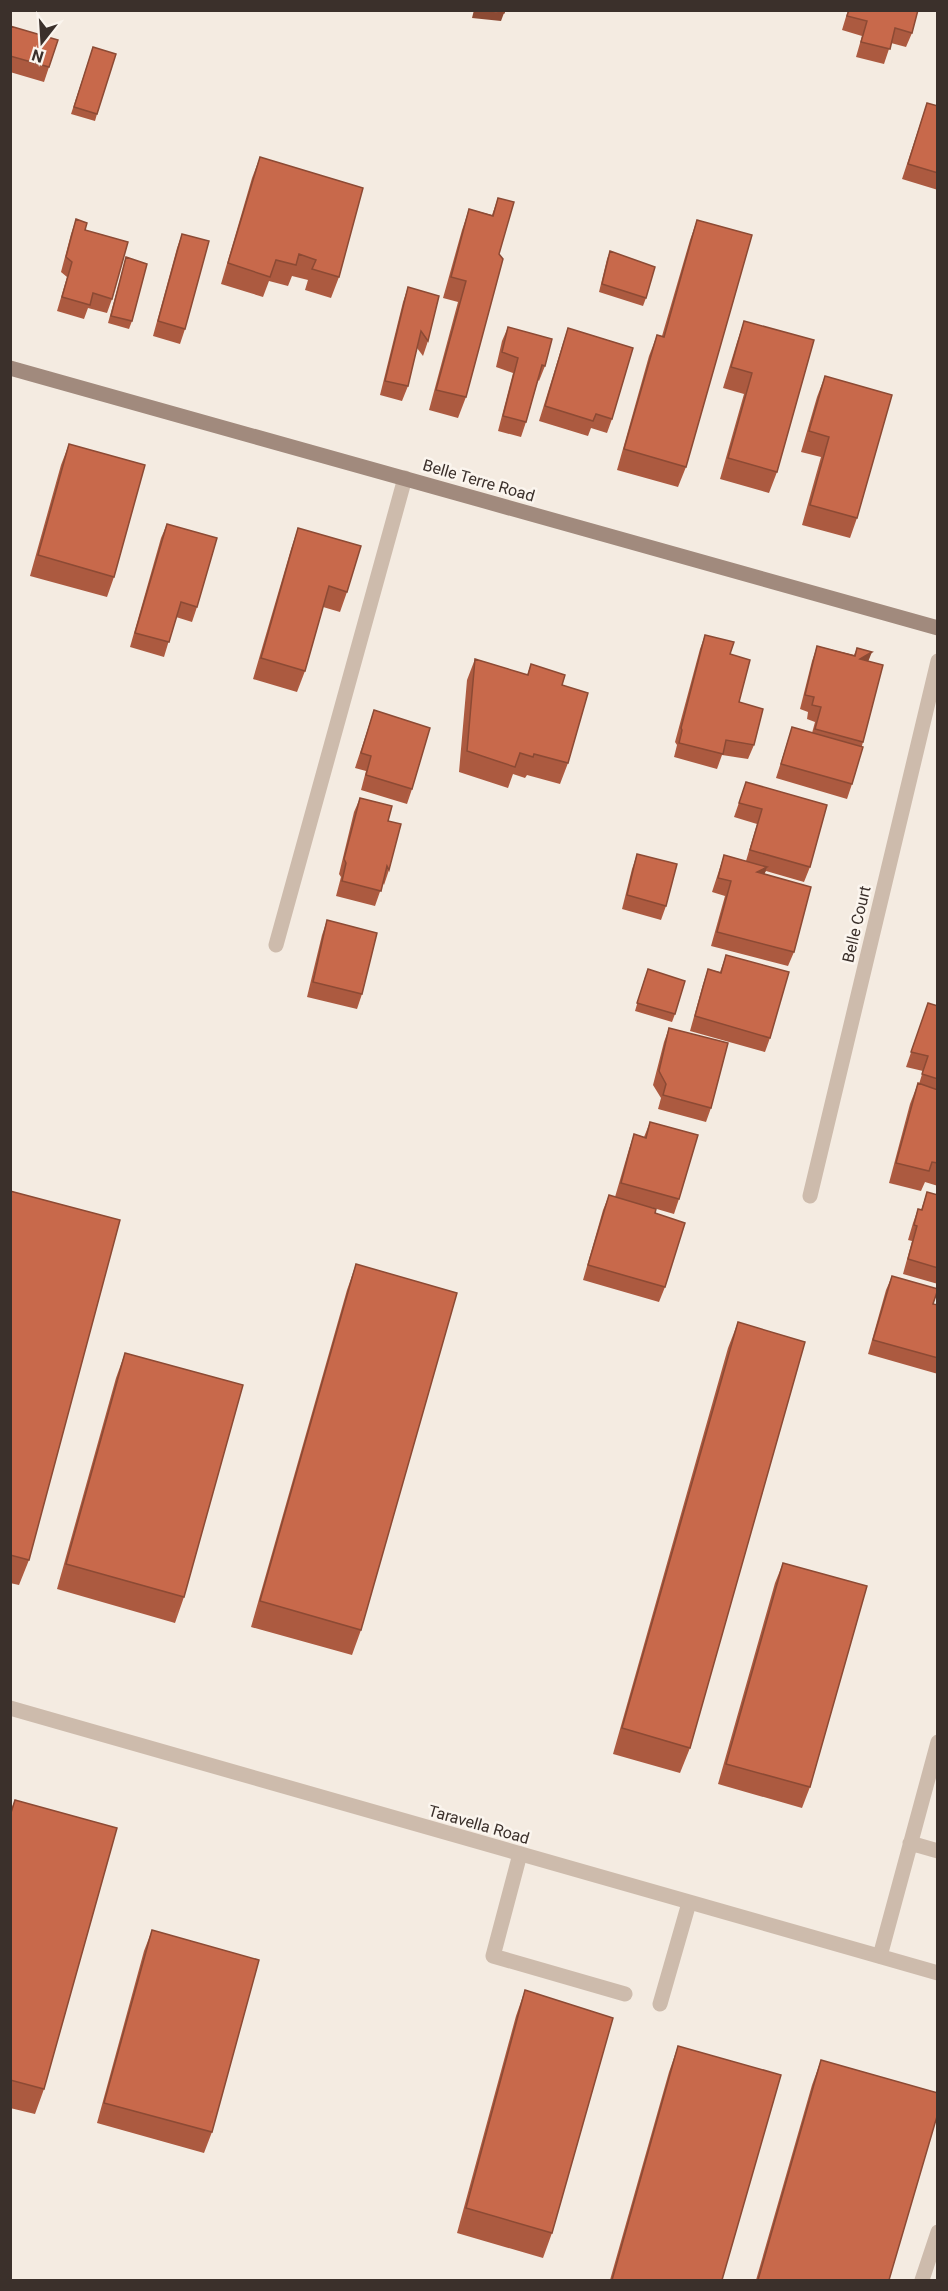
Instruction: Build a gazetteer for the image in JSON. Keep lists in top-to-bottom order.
{
  "streets": {
    "street": ["Belle Terre Road", "Belle Court", "Taravella Road"]
  },
  "north": "bottom"
}
